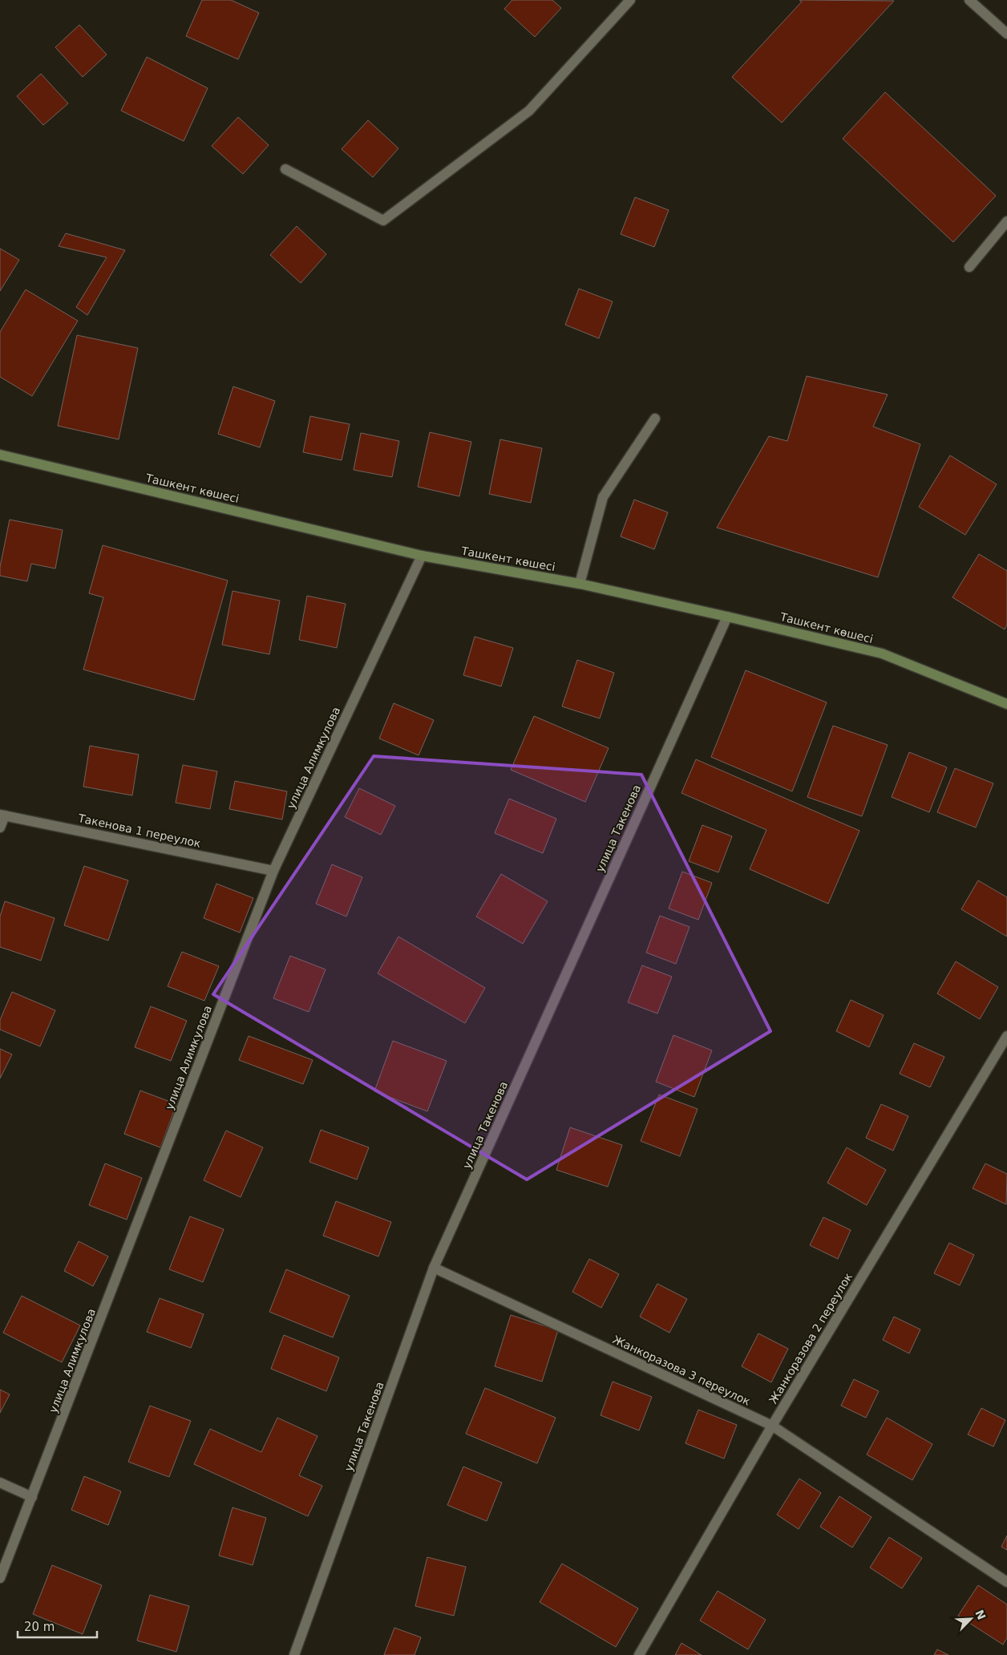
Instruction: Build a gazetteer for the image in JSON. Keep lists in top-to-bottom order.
{
  "streets": {
    "main road": ["Ташкент көшесі"],
    "street": [
      "улица Алимкулова",
      "улица Такенова",
      "Такенова 1 переулок",
      "Жанкоразова 2 переулок",
      "Жанкоразова 3 переулок"
    ]
  },
  "crossings": [
    ["Ташкент көшесі", "улица Алимкулова"],
    ["Ташкент көшесі", "улица Такенова"],
    ["улица Алимкулова", "Такенова 1 переулок"],
    ["улица Такенова", "Жанкоразова 3 переулок"],
    ["Жанкоразова 2 переулок", "Жанкоразова 3 переулок"]
  ],
  "scale_bar": "20 m",
  "north": "top right"
}
